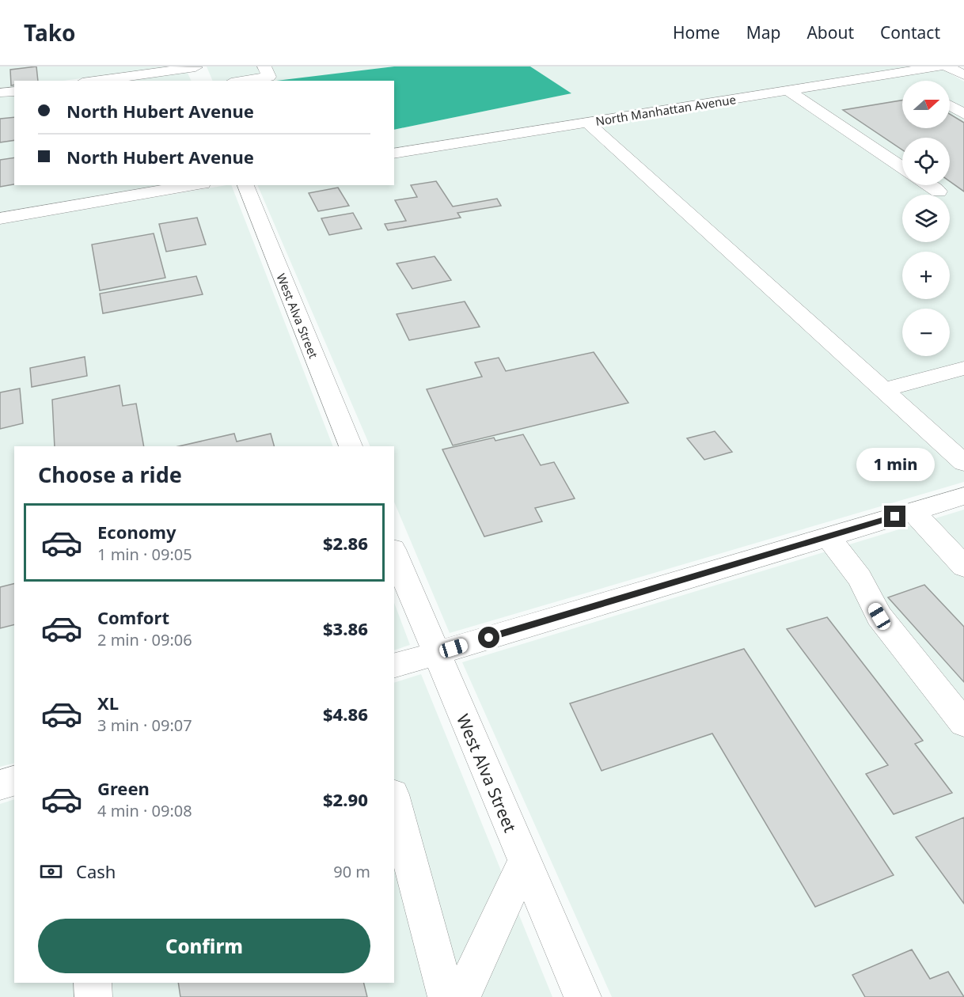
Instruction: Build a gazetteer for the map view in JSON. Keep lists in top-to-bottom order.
{
  "streets": {
    "street": ["North Manhattan Avenue", "West Alva Street"]
  },
  "north": "right",
  "page": {
    "header": "Tako",
    "nav": [
      "Home",
      "Map",
      "About",
      "Contact"
    ],
    "map_buttons": ["+", "−"],
    "banner": ["North Hubert Avenue", "North Hubert Avenue"],
    "heading": "Choose a ride",
    "bubble": "1 min",
    "list": [
      {
        "name": "Economy",
        "note": "1 min · 09:05",
        "value": "$2.86"
      },
      {
        "name": "Comfort",
        "note": "2 min · 09:06",
        "value": "$3.86"
      },
      {
        "name": "XL",
        "note": "3 min · 09:07",
        "value": "$4.86"
      },
      {
        "name": "Green",
        "note": "4 min · 09:08",
        "value": "$2.90"
      }
    ],
    "pay": ["Cash", "90 m"],
    "buttons": "Confirm"
  }
}
